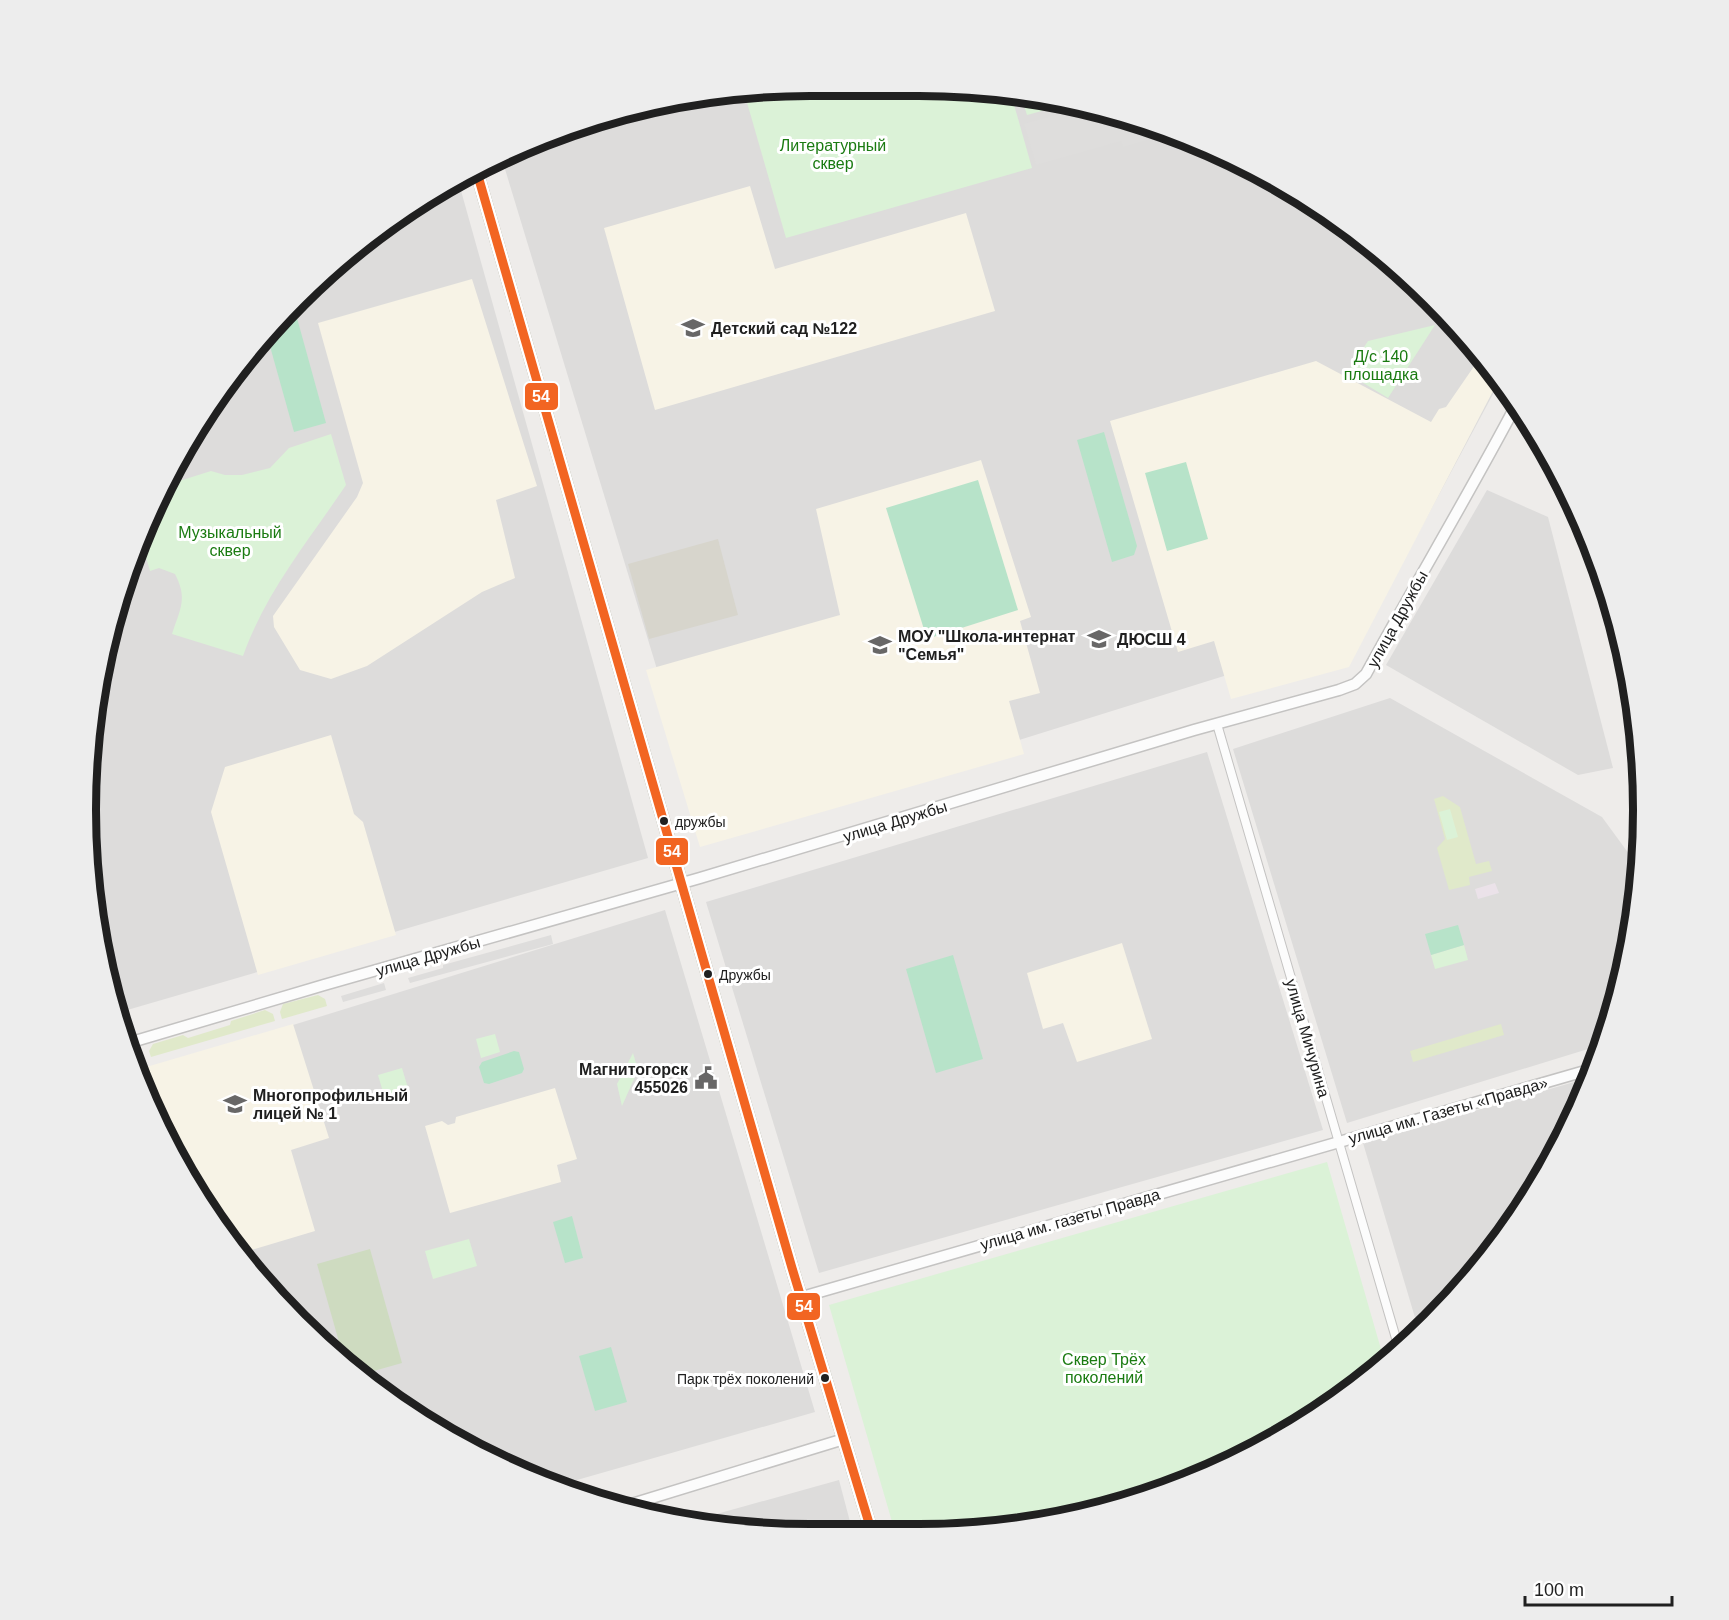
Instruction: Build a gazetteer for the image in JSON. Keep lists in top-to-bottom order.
{
  "streets": {
    "street": [
      "улица Дружбы",
      "улица Мичурина",
      "улица им. Газеты «Правда»",
      "улица им. газеты Правда"
    ]
  },
  "crossings": [
    ["улица Дружбы", "улица Мичурина"],
    ["улица Мичурина", "улица им. Газеты «Правда»"],
    ["улица Мичурина", "улица им. газеты Правда"],
    ["улица им. Газеты «Правда»", "улица им. газеты Правда"]
  ],
  "parks": [
    "Литературный сквер",
    "Д/с 140 площадка",
    "Музыкальный сквер",
    "Сквер Трёх поколений"
  ],
  "places": {
    "school or university": [
      "Детский сад №122",
      "ДЮСШ 4",
      "МОУ \"Школа-интернат \"Семья\"",
      "Многопрофильный лицей № 1"
    ],
    "other": ["дружбы", "Дружбы", "Парк трёх поколений"],
    "public building": ["Магнитогорск 455026"]
  },
  "lines": ["transit line 54"],
  "scale_bar": "100 m"
}
